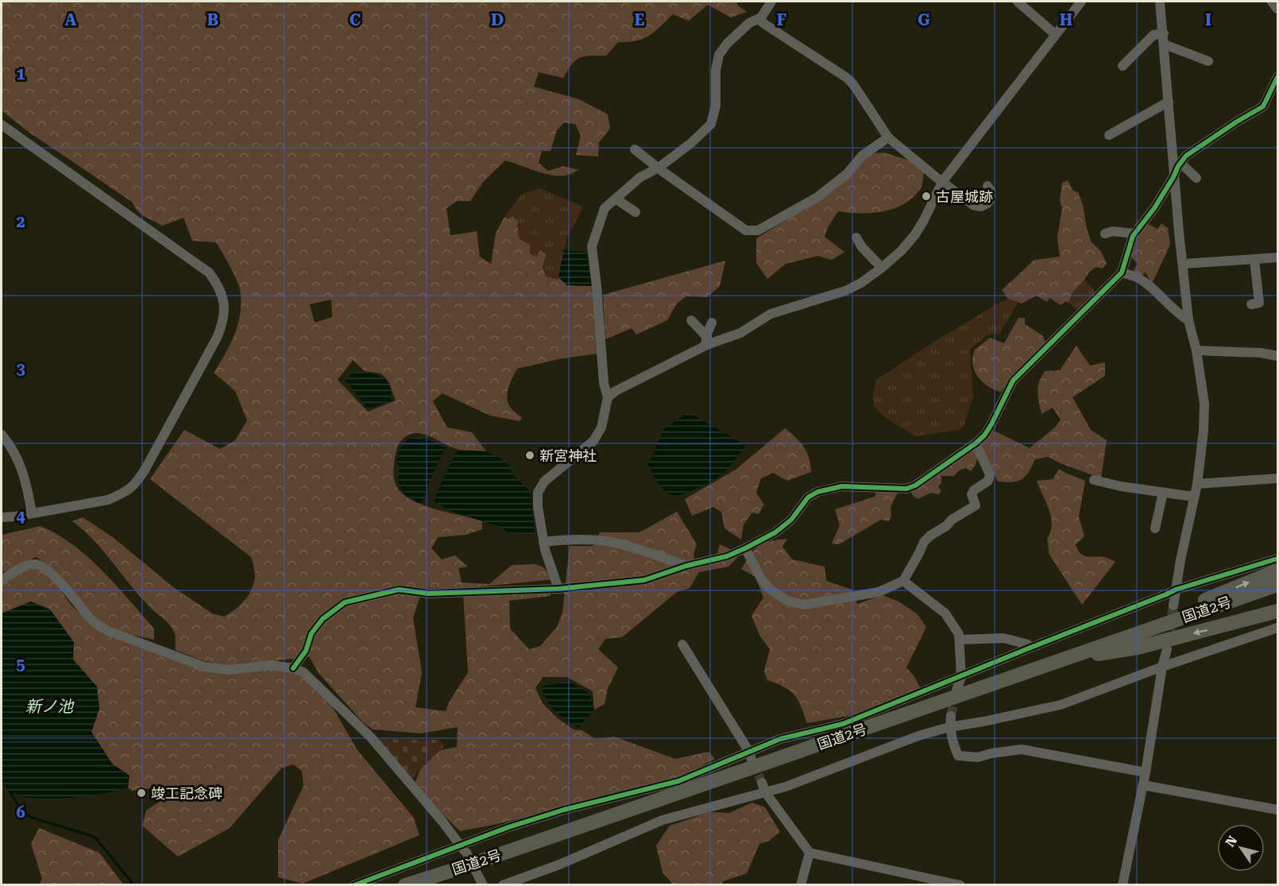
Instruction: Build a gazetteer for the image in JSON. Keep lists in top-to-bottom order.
{
  "streets": {
    "highway": ["国道2号"]
  },
  "water": ["新ノ池"],
  "places": ["古屋城跡", "新宮神社", "竣工記念碑"],
  "north": "top left",
  "grid": {
    "columns": [
      "A",
      "B",
      "C",
      "D",
      "E",
      "F",
      "G",
      "H",
      "I"
    ],
    "rows": [
      "1",
      "2",
      "3",
      "4",
      "5",
      "6"
    ]
  }
}
